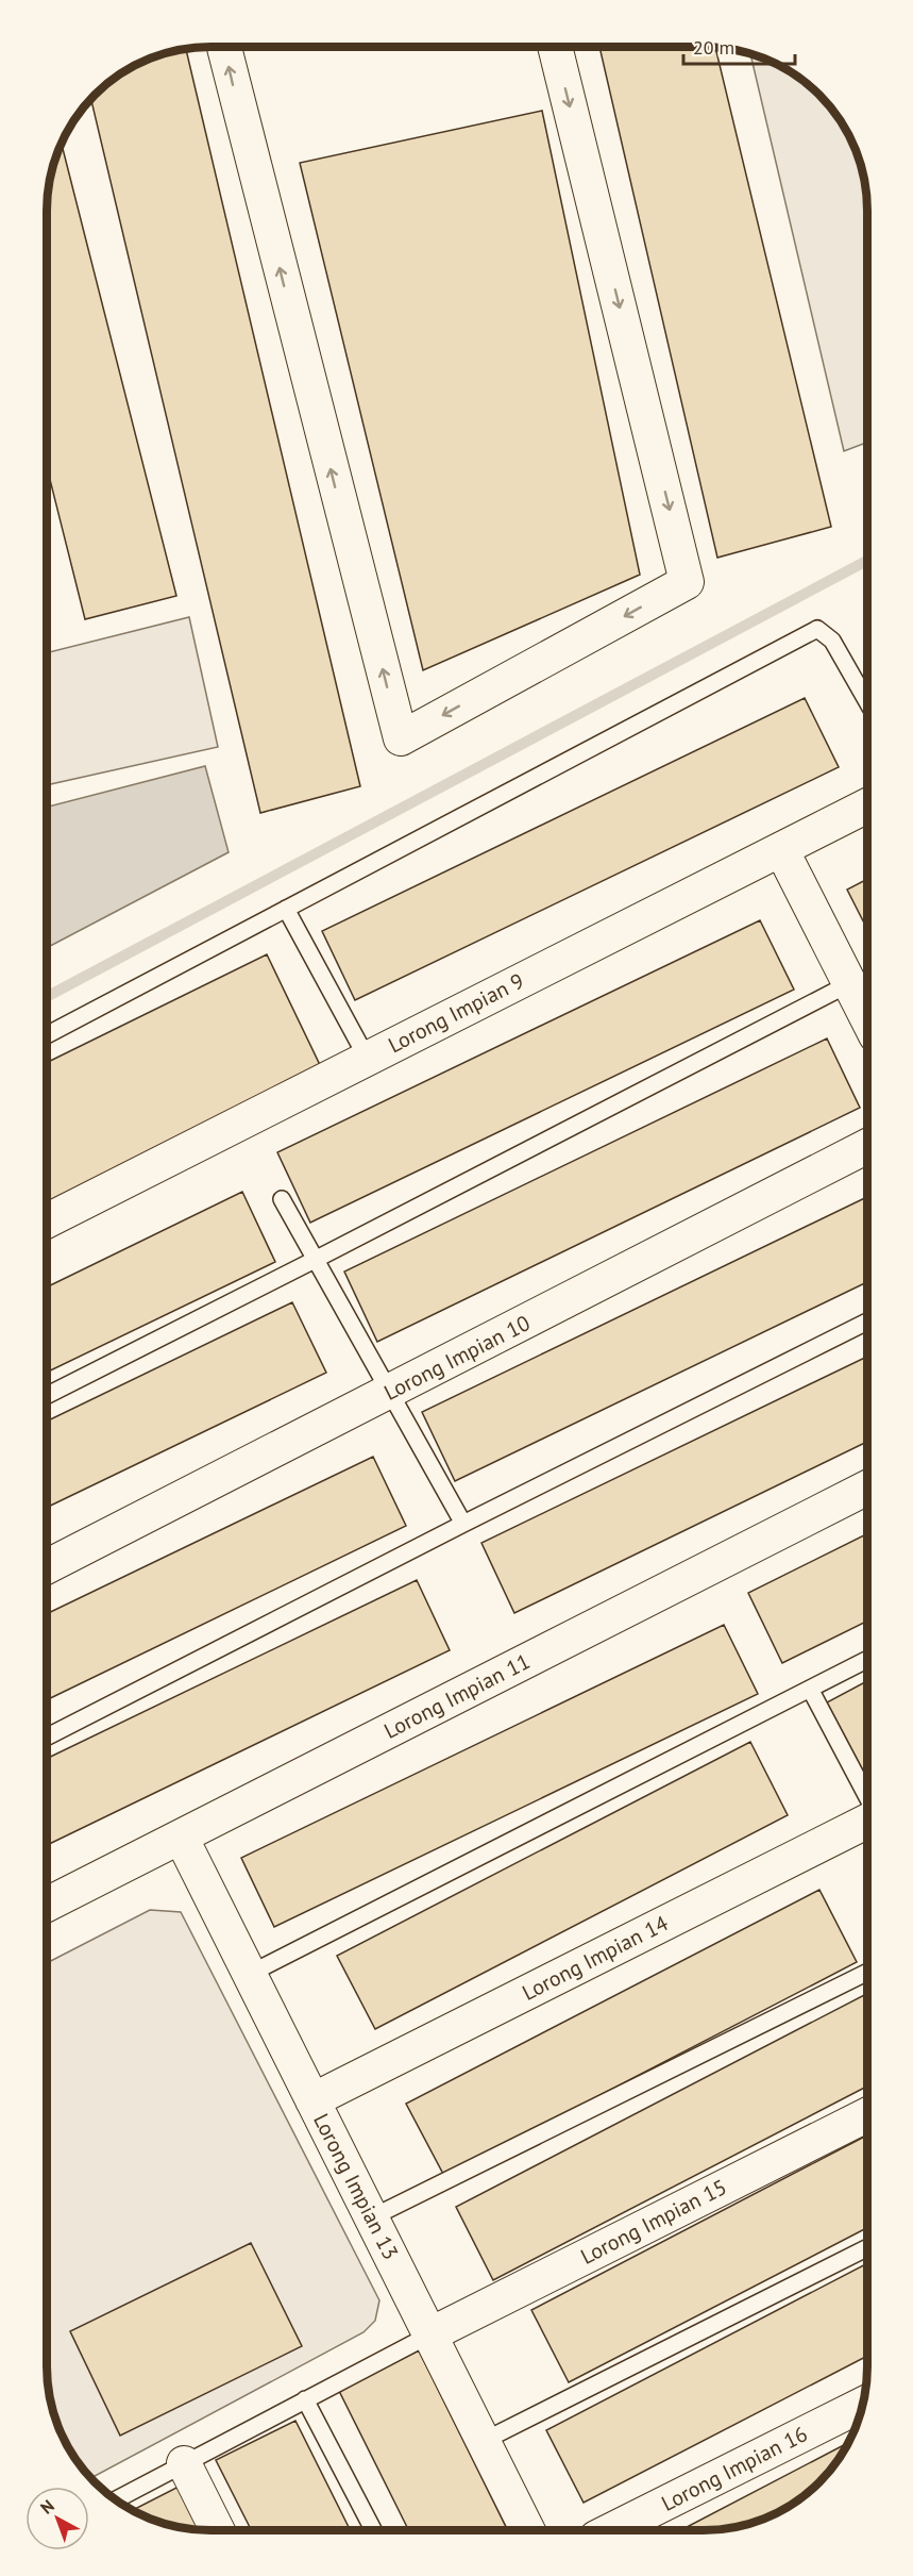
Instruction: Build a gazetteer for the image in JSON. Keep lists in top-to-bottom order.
{
  "streets": {
    "street": [
      "Lorong Impian 9",
      "Lorong Impian 10",
      "Lorong Impian 11",
      "Lorong Impian 14",
      "Lorong Impian 13",
      "Lorong Impian 15",
      "Lorong Impian 16"
    ]
  },
  "crossings": [
    ["Lorong Impian 11", "Lorong Impian 13"],
    ["Lorong Impian 14", "Lorong Impian 13"],
    ["Lorong Impian 13", "Lorong Impian 15"]
  ],
  "scale_bar": "20 m",
  "north": "top left"
}
